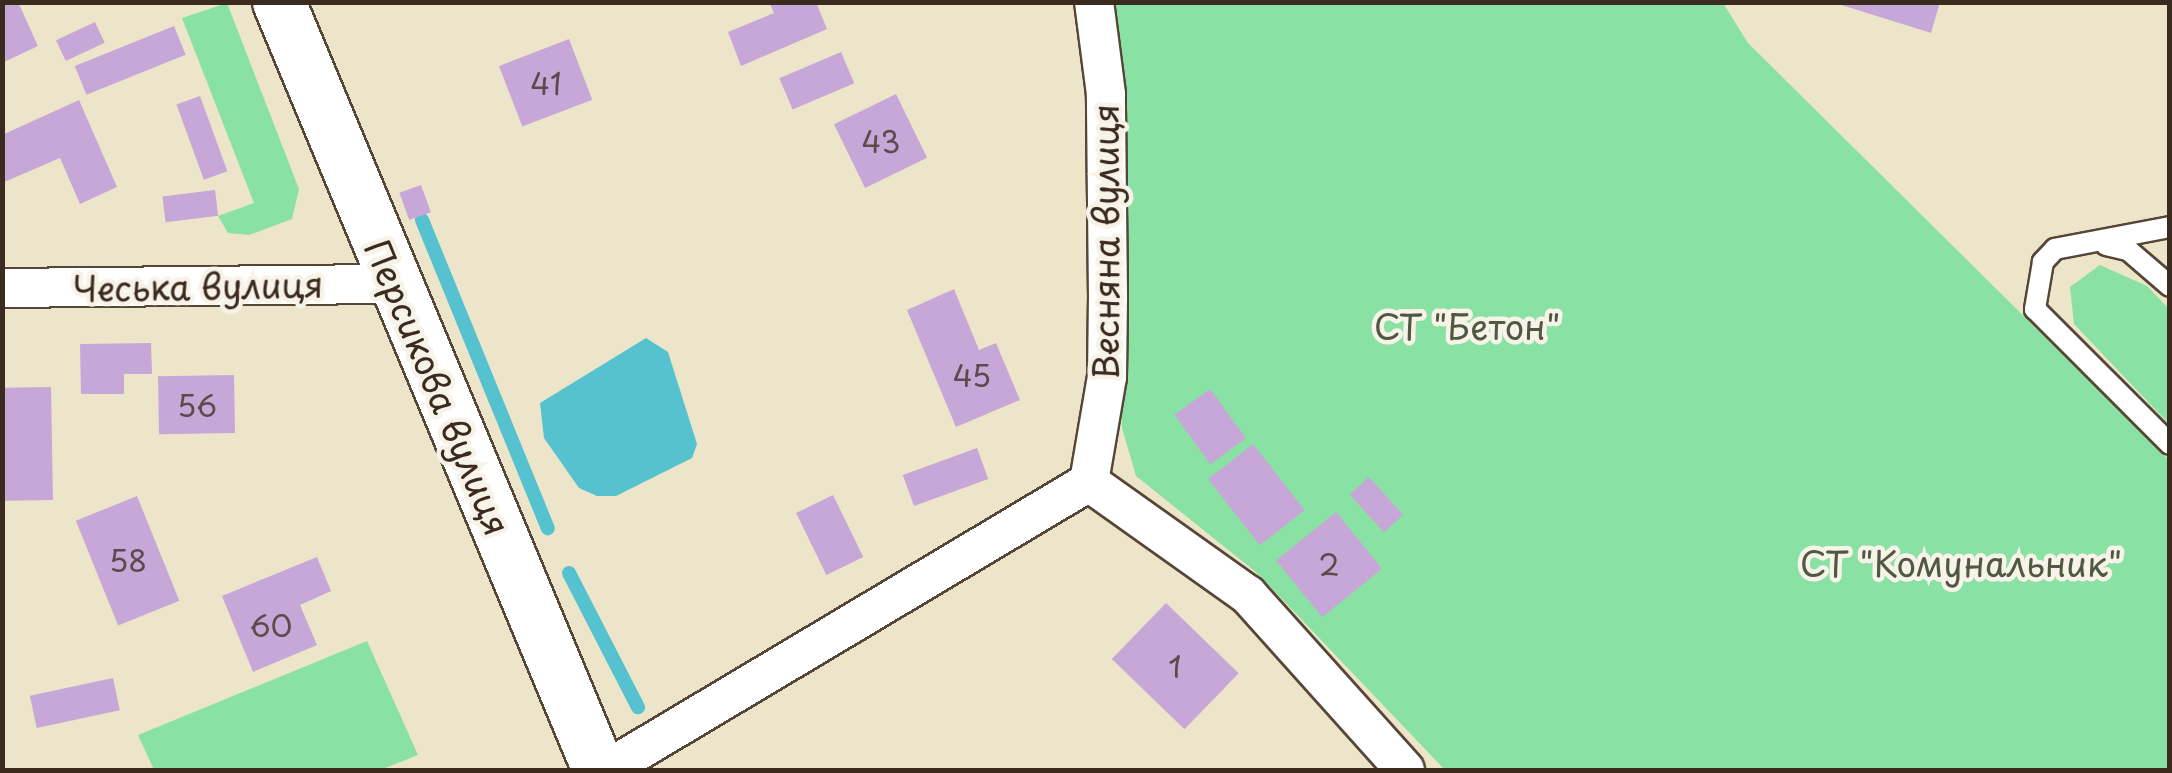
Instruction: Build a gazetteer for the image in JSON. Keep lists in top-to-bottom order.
{
  "streets": {
    "main road": ["Персикова вулиця"],
    "street": ["Весняна вулиця", "Чеська вулиця"]
  },
  "crossings": [
    ["Чеська вулиця", "Персикова вулиця"]
  ],
  "parks": ["СТ \"Бетон\"", "СТ \"Комунальник\""],
  "house_numbers": [
    "41",
    "43",
    "45",
    "56",
    "58",
    "2",
    "60",
    "1"
  ]
}
